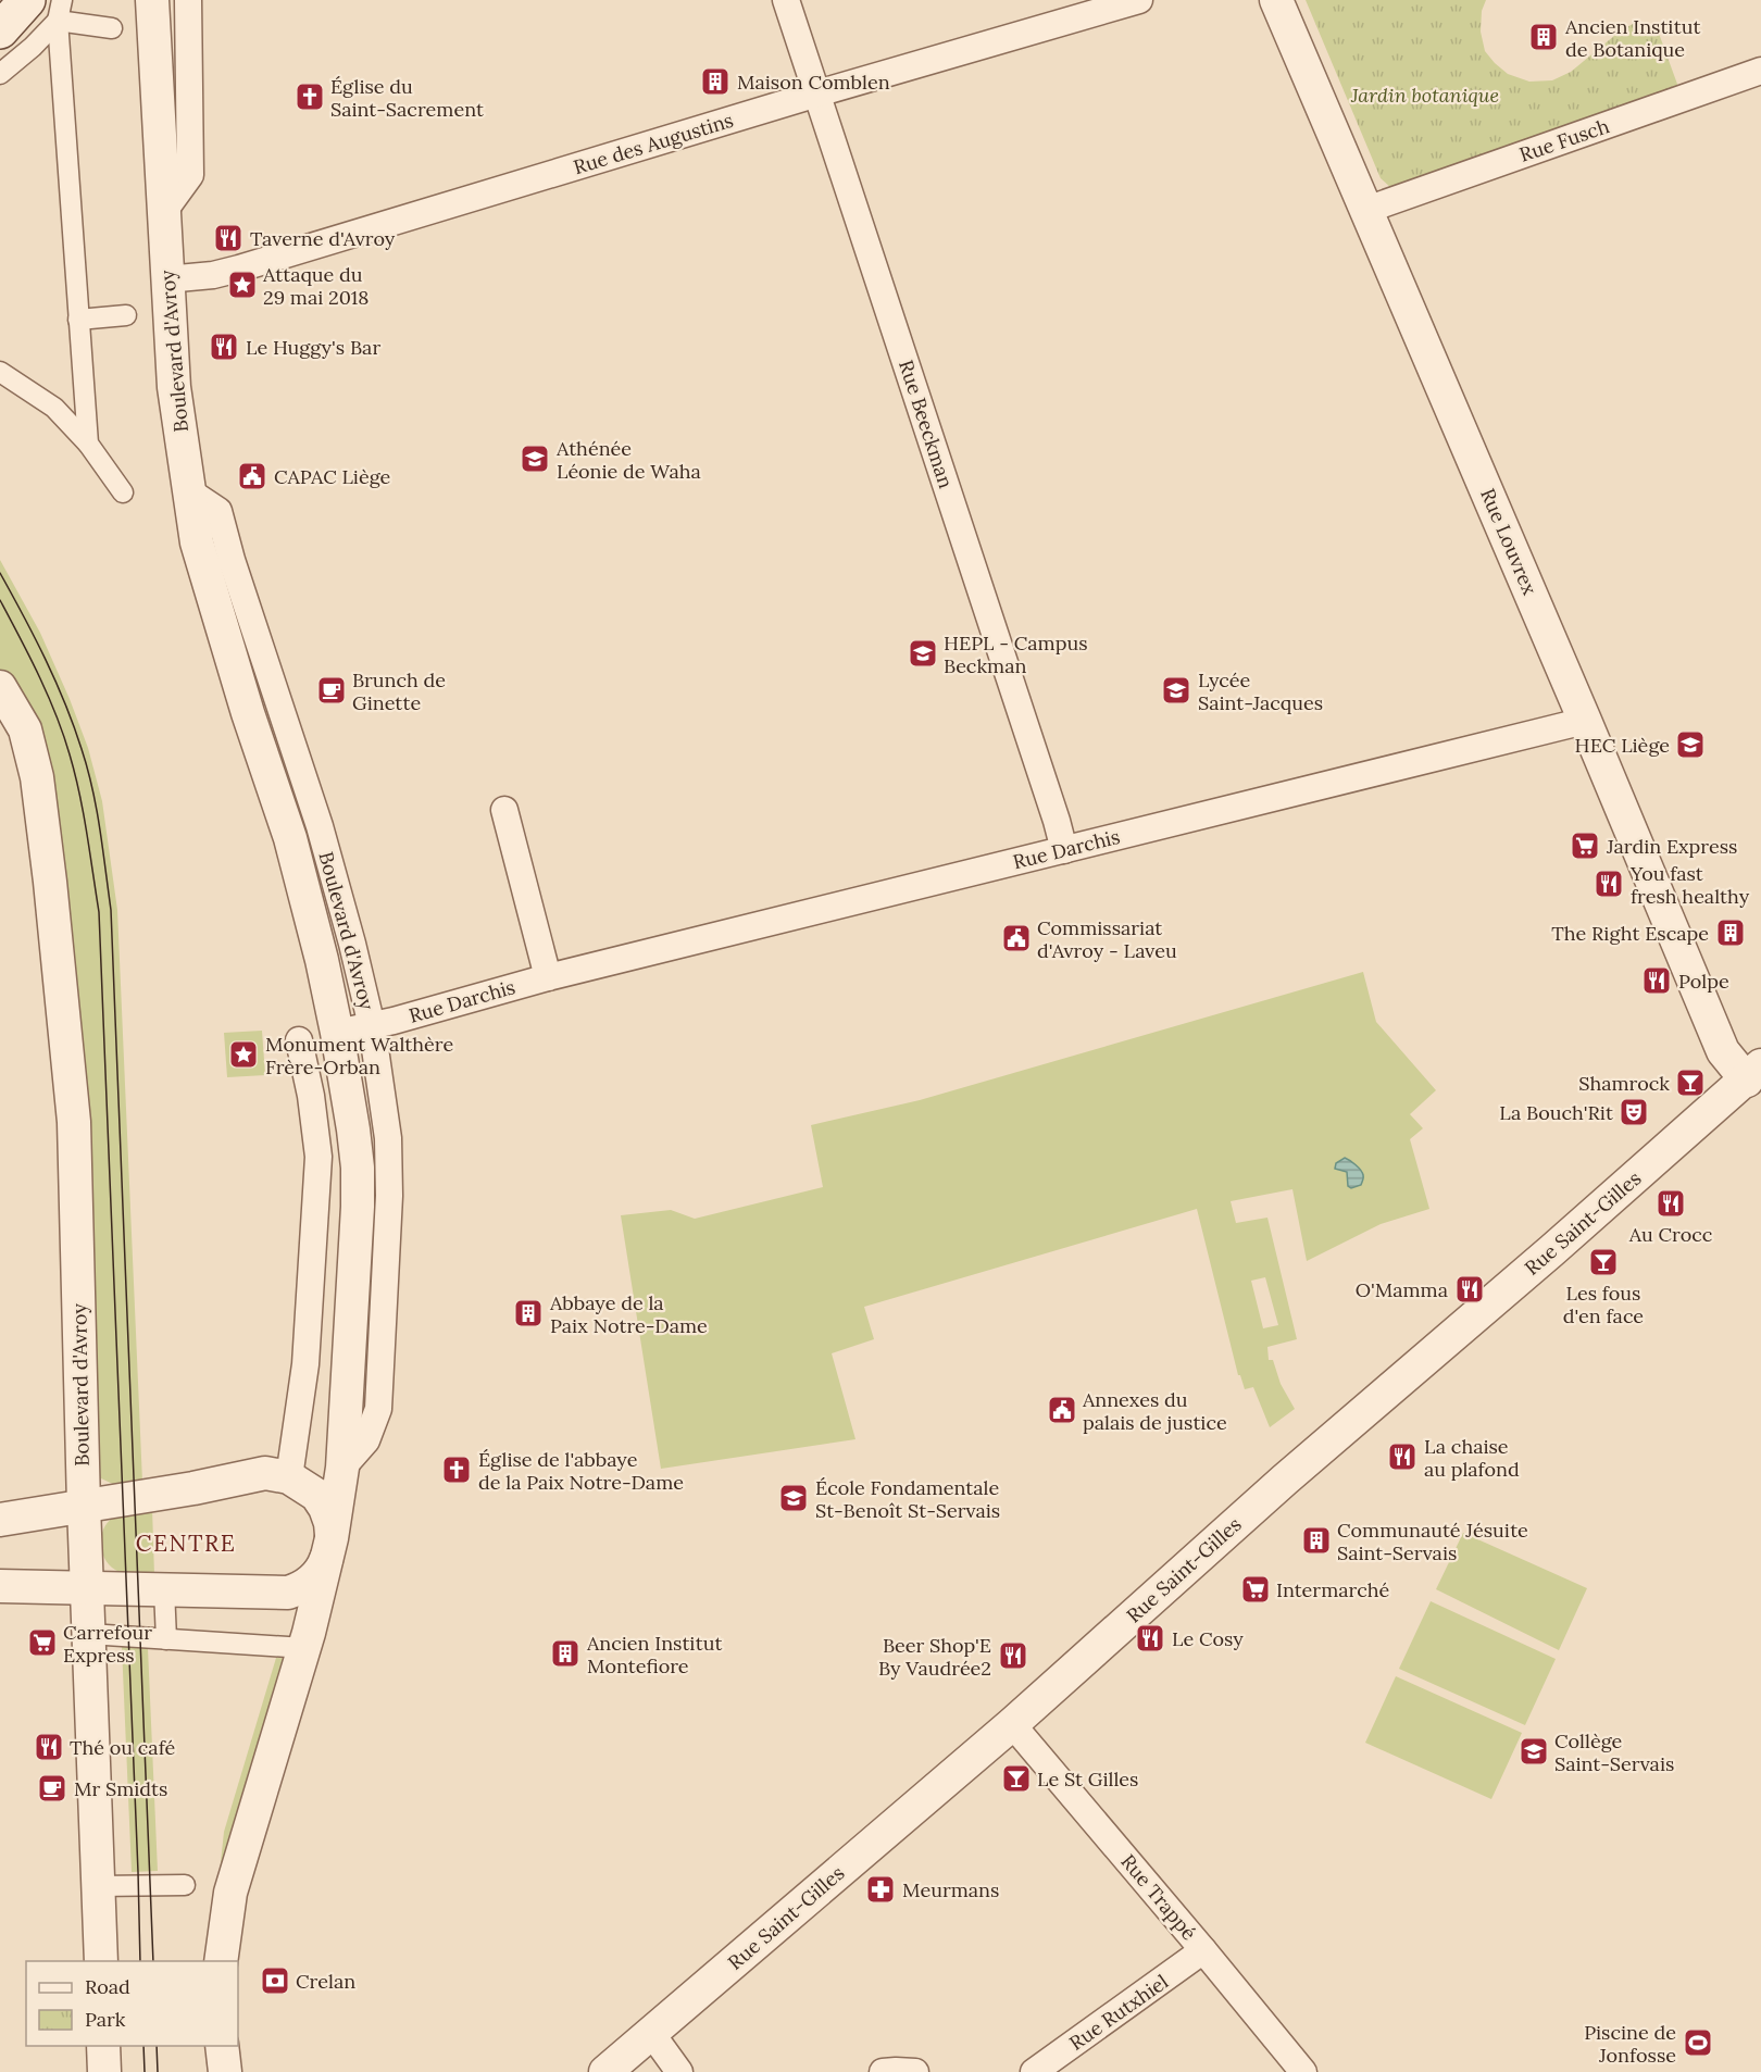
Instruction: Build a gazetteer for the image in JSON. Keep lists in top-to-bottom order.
{
  "streets": {
    "street": [
      "Rue Fusch",
      "Rue des Augustins",
      "Boulevard d'Avroy",
      "Rue Beeckman",
      "Rue Louvrex",
      "Rue Darchis",
      "Rue Saint-Gilles",
      "Rue Trappé",
      "Rue Rutxhiel"
    ]
  },
  "crossings": [
    ["Rue Fusch", "Rue Louvrex"],
    ["Rue des Augustins", "Boulevard d'Avroy"],
    ["Rue des Augustins", "Rue Beeckman"],
    ["Boulevard d'Avroy", "Rue Darchis"],
    ["Rue Beeckman", "Rue Darchis"],
    ["Rue Louvrex", "Rue Darchis"],
    ["Rue Louvrex", "Rue Saint-Gilles"],
    ["Rue Saint-Gilles", "Rue Trappé"],
    ["Rue Trappé", "Rue Rutxhiel"]
  ],
  "districts": ["CENTRE"],
  "parks": ["Jardin botanique"],
  "places": {
    "building": [
      "Ancien Institut de Botanique",
      "Maison Comblen",
      "The Right Escape",
      "Abbaye de la Paix Notre-Dame",
      "Communauté Jésuite Saint-Servais",
      "Ancien Institut Montefiore"
    ],
    "church": ["Église du Saint-Sacrement", "Église de l'abbaye de la Paix Notre-Dame"],
    "restaurant": [
      "Taverne d'Avroy",
      "Le Huggy's Bar",
      "You fast fresh healthy",
      "Polpe",
      "Au Crocc",
      "O'Mamma",
      "La chaise au plafond",
      "Le Cosy",
      "Beer Shop'E By Vaudrée2",
      "Thé ou café"
    ],
    "place": ["Attaque du 29 mai 2018", "Monument Walthère Frère-Orban"],
    "school or university": [
      "Athénée Léonie de Waha",
      "HEPL - Campus Beckman",
      "Lycée Saint-Jacques",
      "HEC Liège",
      "École Fondamentale St-Benoît St-Servais",
      "Collège Saint-Servais"
    ],
    "public building": ["CAPAC Liège", "Commissariat d'Avroy - Laveu", "Annexes du palais de justice"],
    "cafe": ["Brunch de Ginette", "Mr Smidts"],
    "supermarket": ["Jardin Express", "Intermarché", "Carrefour Express"],
    "bar": ["Shamrock", "Les fous d'en face", "Le St Gilles"],
    "theatre": ["La Bouch'Rit"],
    "pharmacy": ["Meurmans"],
    "bank": ["Crelan"],
    "sports": ["Piscine de Jonfosse"]
  },
  "legend": ["Road", "Park"]
}
